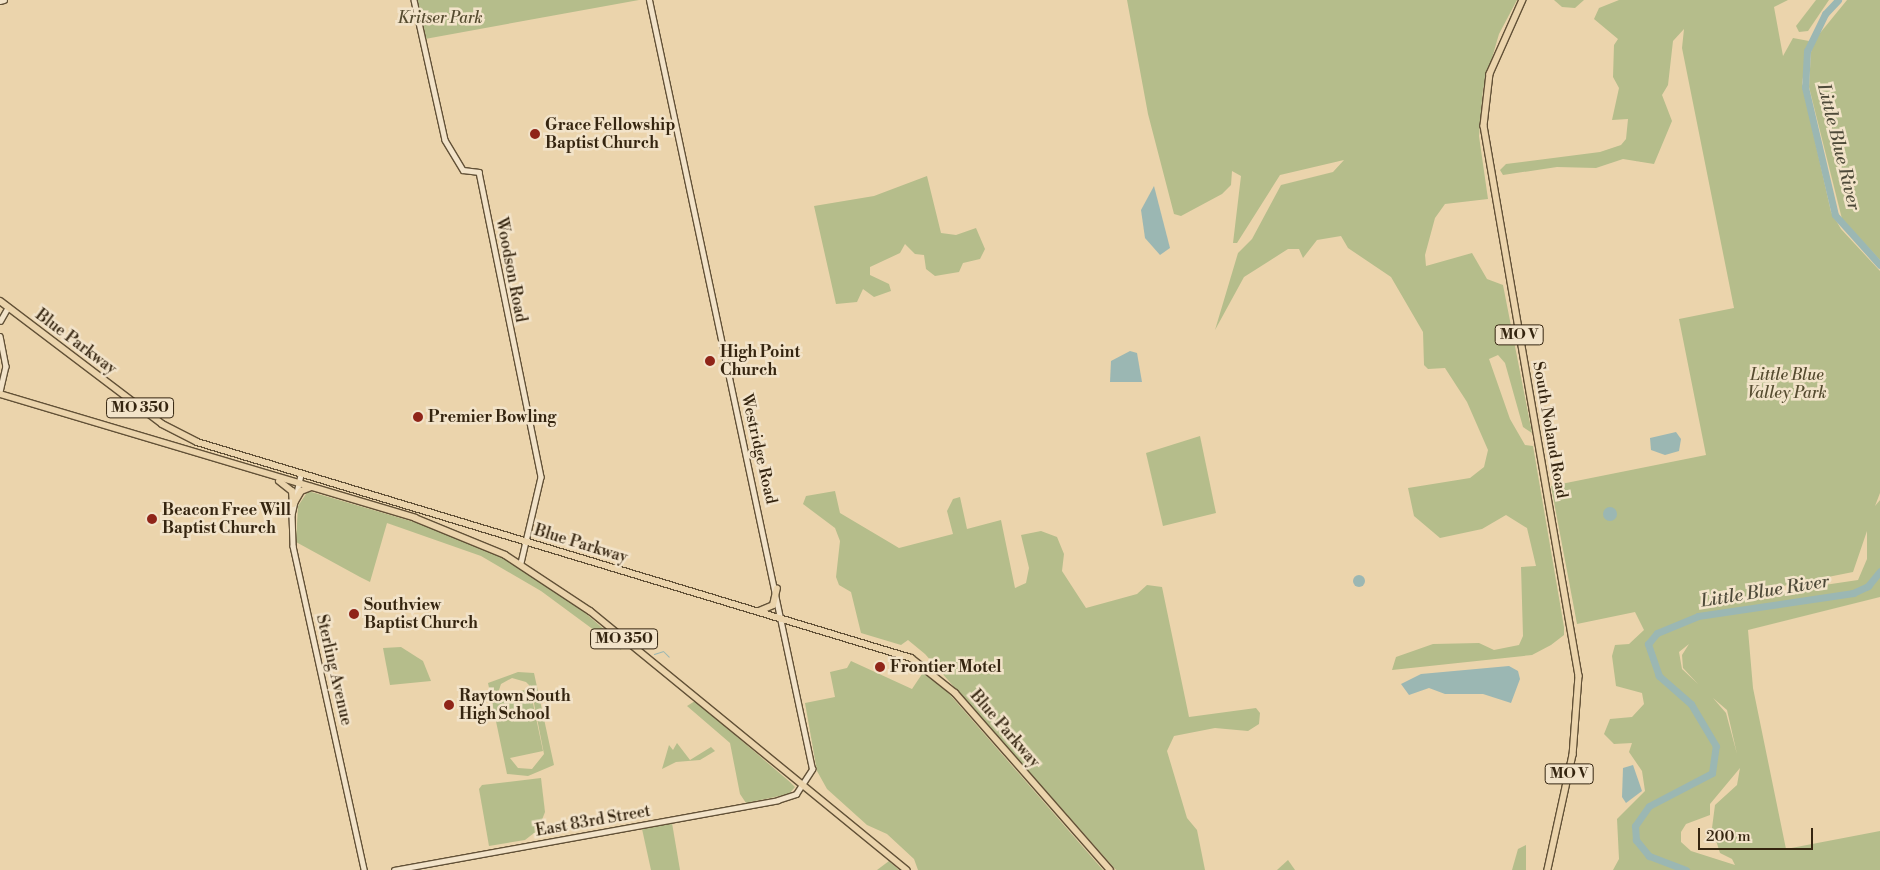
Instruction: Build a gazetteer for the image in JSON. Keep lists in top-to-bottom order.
{
  "streets": {
    "highway": ["Blue Parkway", "MO 350"],
    "main road": ["MO V", "South Noland Road"],
    "street": [
      "Woodson Road",
      "Westridge Road",
      "Sterling Avenue",
      "East 83rd Street"
    ]
  },
  "crossings": [
    ["Woodson Road", "Blue Parkway"],
    ["Woodson Road", "MO 350"],
    ["Blue Parkway", "Westridge Road"],
    ["Blue Parkway", "Sterling Avenue"],
    ["MO 350", "Westridge Road"],
    ["MO 350", "Sterling Avenue"],
    ["MO 350", "East 83rd Street"],
    ["Westridge Road", "East 83rd Street"]
  ],
  "water": ["Little Blue River"],
  "parks": ["Kritser Park", "Little Blue Valley Park"],
  "places": [
    "Grace Fellowship Baptist Church",
    "High Point Church",
    "Premier Bowling",
    "Beacon Free Will Baptist Church",
    "Southview Baptist Church",
    "Frontier Motel",
    "Raytown South High School"
  ],
  "scale_bar": "200 m"
}
